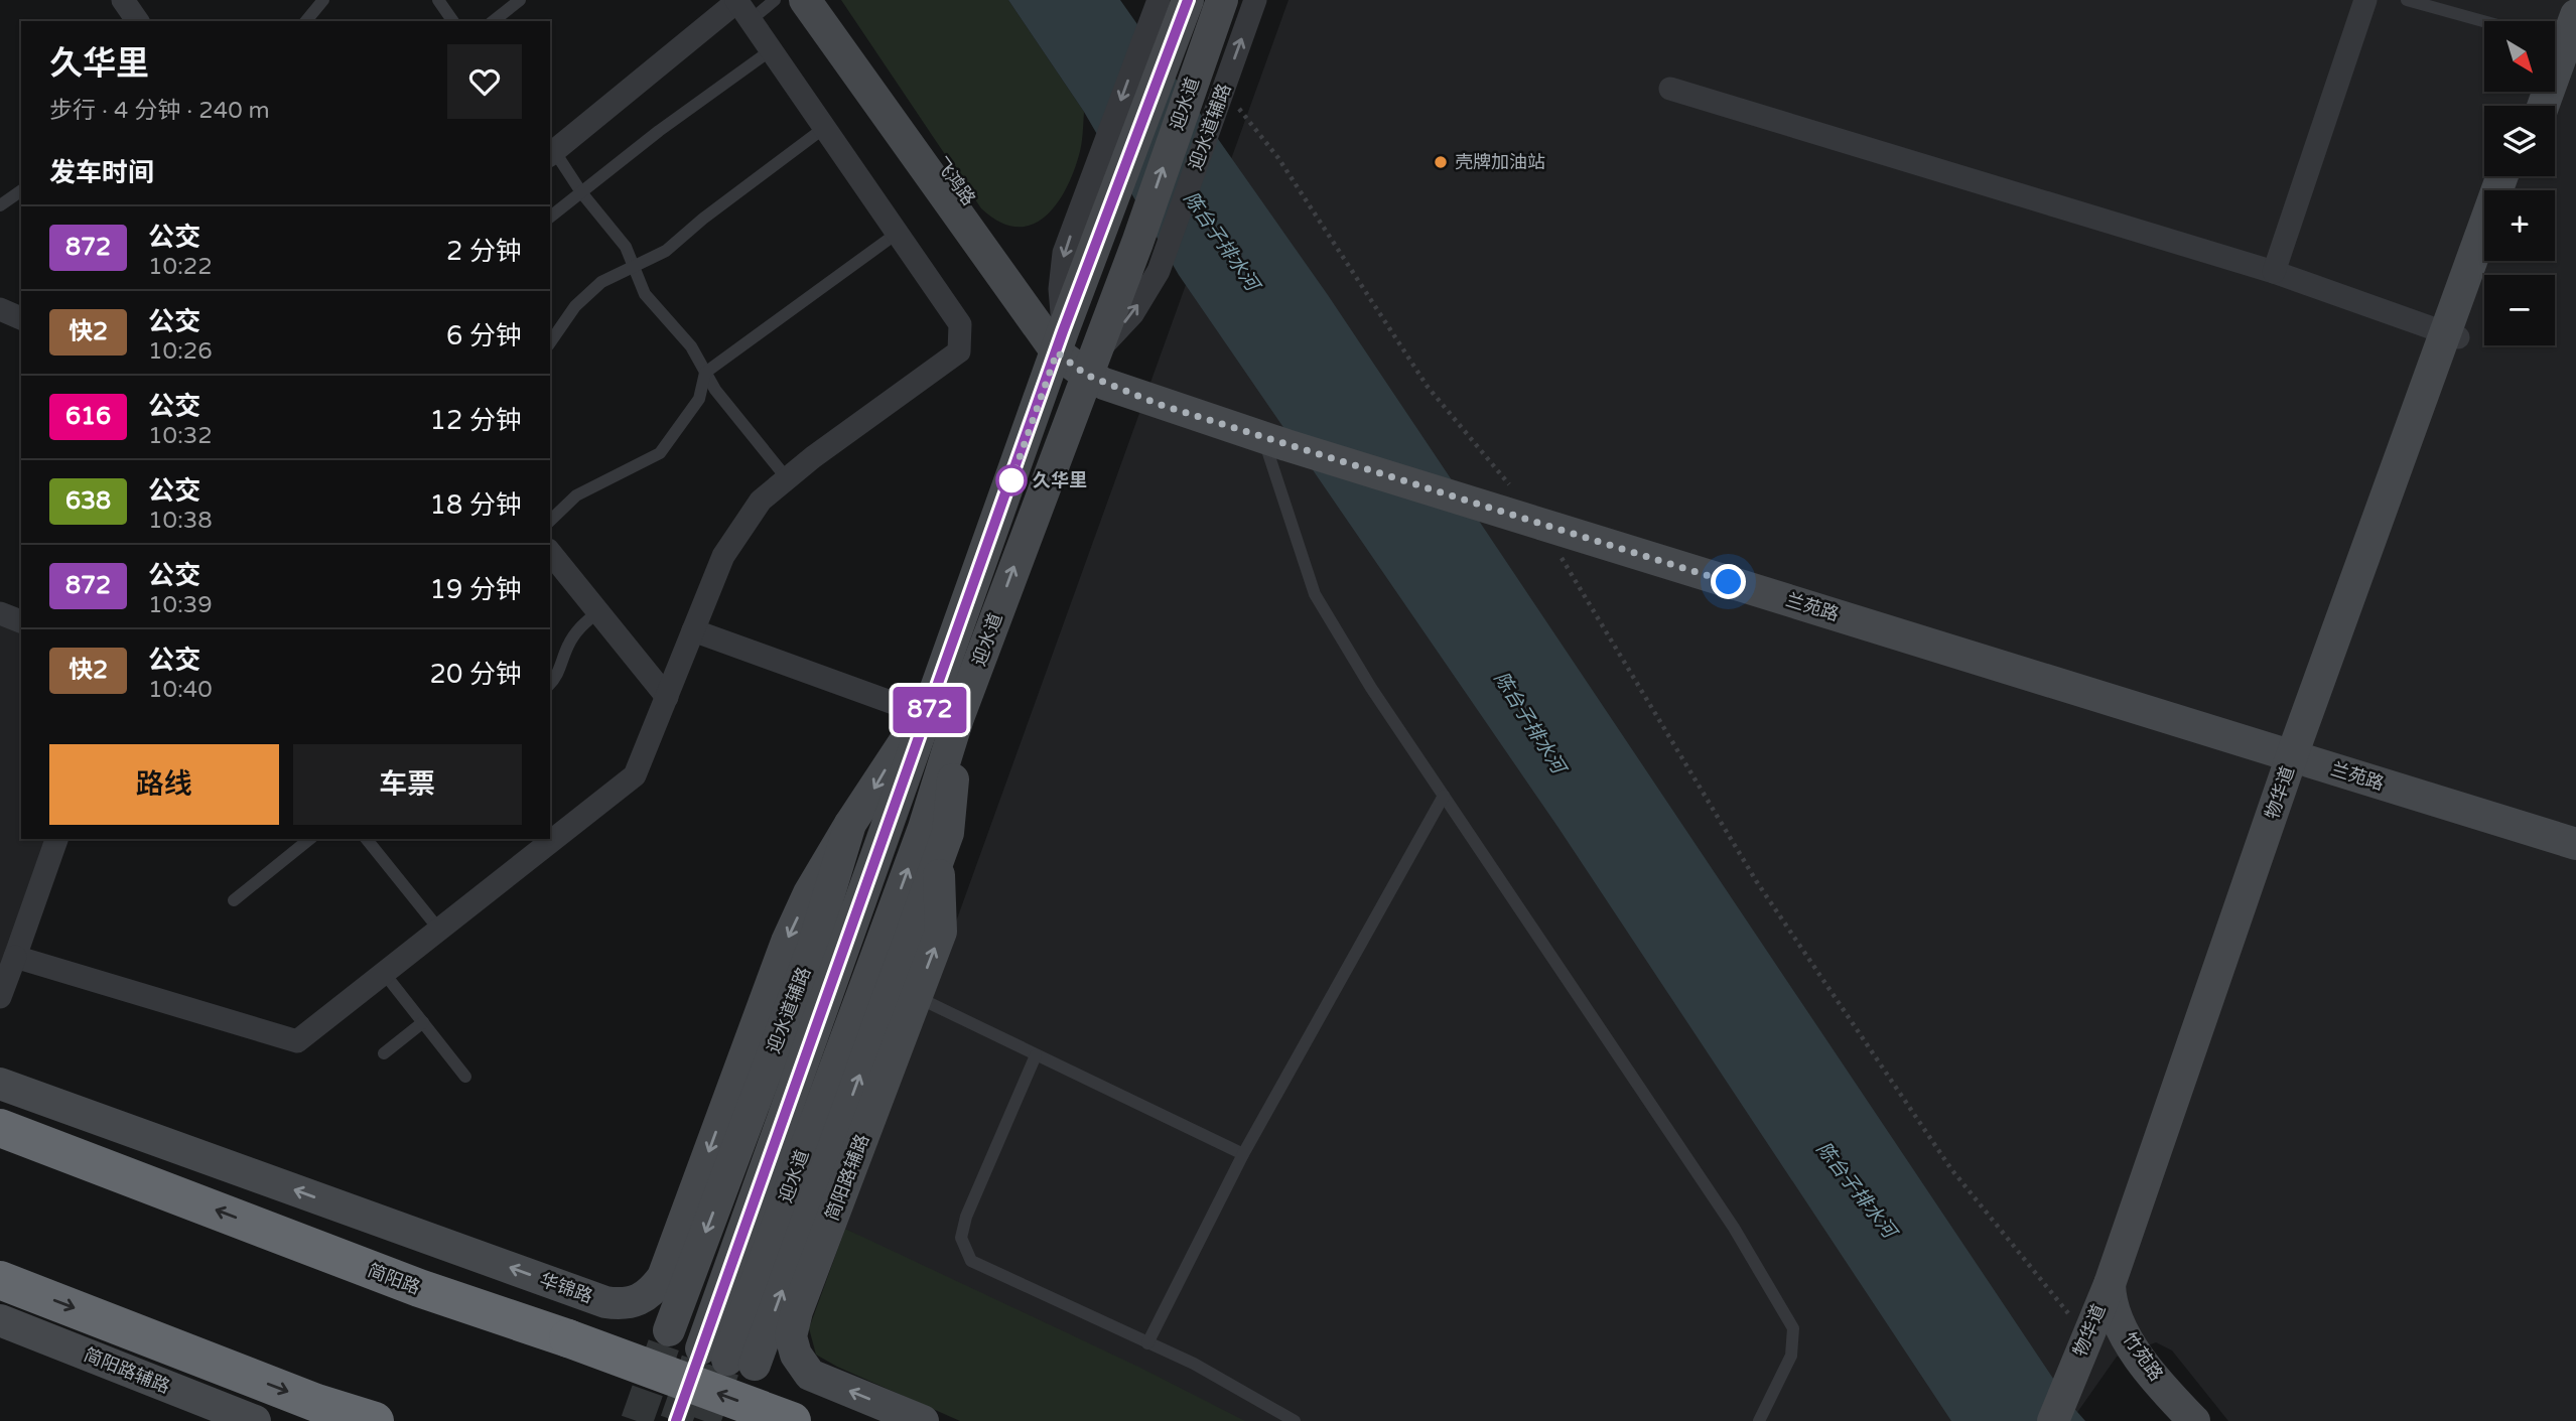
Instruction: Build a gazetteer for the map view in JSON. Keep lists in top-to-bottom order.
{
  "streets": {
    "highway": ["简阳路"],
    "street": [
      "迎水道",
      "迎水道辅路",
      "飞鸿路",
      "兰苑路",
      "物华道",
      "简阳路辅路",
      "华锦路",
      "竹苑路"
    ]
  },
  "crossings": [
    ["迎水道", "迎水道辅路"],
    ["迎水道", "飞鸿路"],
    ["迎水道", "兰苑路"],
    ["迎水道", "简阳路辅路"],
    ["迎水道辅路", "兰苑路"],
    ["迎水道辅路", "华锦路"],
    ["飞鸿路", "兰苑路"],
    ["兰苑路", "物华道"],
    ["物华道", "竹苑路"]
  ],
  "one_way": ["简阳路辅路"],
  "water": ["陈台子排水河"],
  "places": ["壳牌加油站", "久华里"],
  "lines": ["bus line 872"],
  "north": "bottom right",
  "page": {
    "on_map": "872",
    "map_buttons": ["+", "−"],
    "heading": [
      ["久华里", "步行 · 4 分钟 · 240 m"],
      "发车时间"
    ],
    "list": [
      {
        "mark": "872",
        "name": "公交",
        "note": "10:22",
        "value": "2 分钟"
      },
      {
        "mark": "快2",
        "name": "公交",
        "note": "10:26",
        "value": "6 分钟"
      },
      {
        "mark": "616",
        "name": "公交",
        "note": "10:32",
        "value": "12 分钟"
      },
      {
        "mark": "638",
        "name": "公交",
        "note": "10:38",
        "value": "18 分钟"
      },
      {
        "mark": "872",
        "name": "公交",
        "note": "10:39",
        "value": "19 分钟"
      },
      {
        "mark": "快2",
        "name": "公交",
        "note": "10:40",
        "value": "20 分钟"
      }
    ],
    "buttons": ["路线", "车票"]
  }
}
